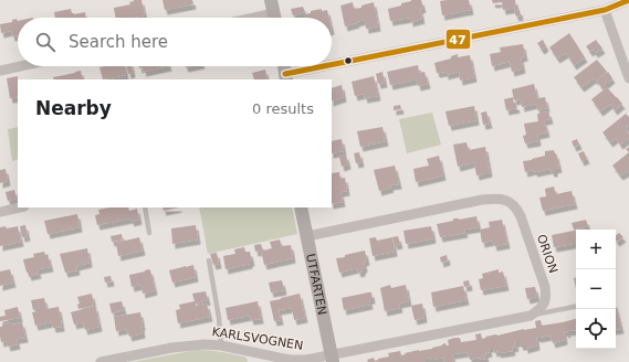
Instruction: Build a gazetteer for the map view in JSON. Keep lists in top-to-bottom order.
{
  "streets": {
    "main road": ["UTFARTEN"],
    "street": ["ORION", "KARLSVOGNEN"]
  },
  "crossings": [
    ["ORION", "UTFARTEN"],
    ["UTFARTEN", "KARLSVOGNEN"]
  ],
  "lines": ["transit line 47"],
  "page": {
    "search": "Search here",
    "heading": ["Nearby", "0 results"],
    "map_buttons": ["+", "−"]
  }
}
